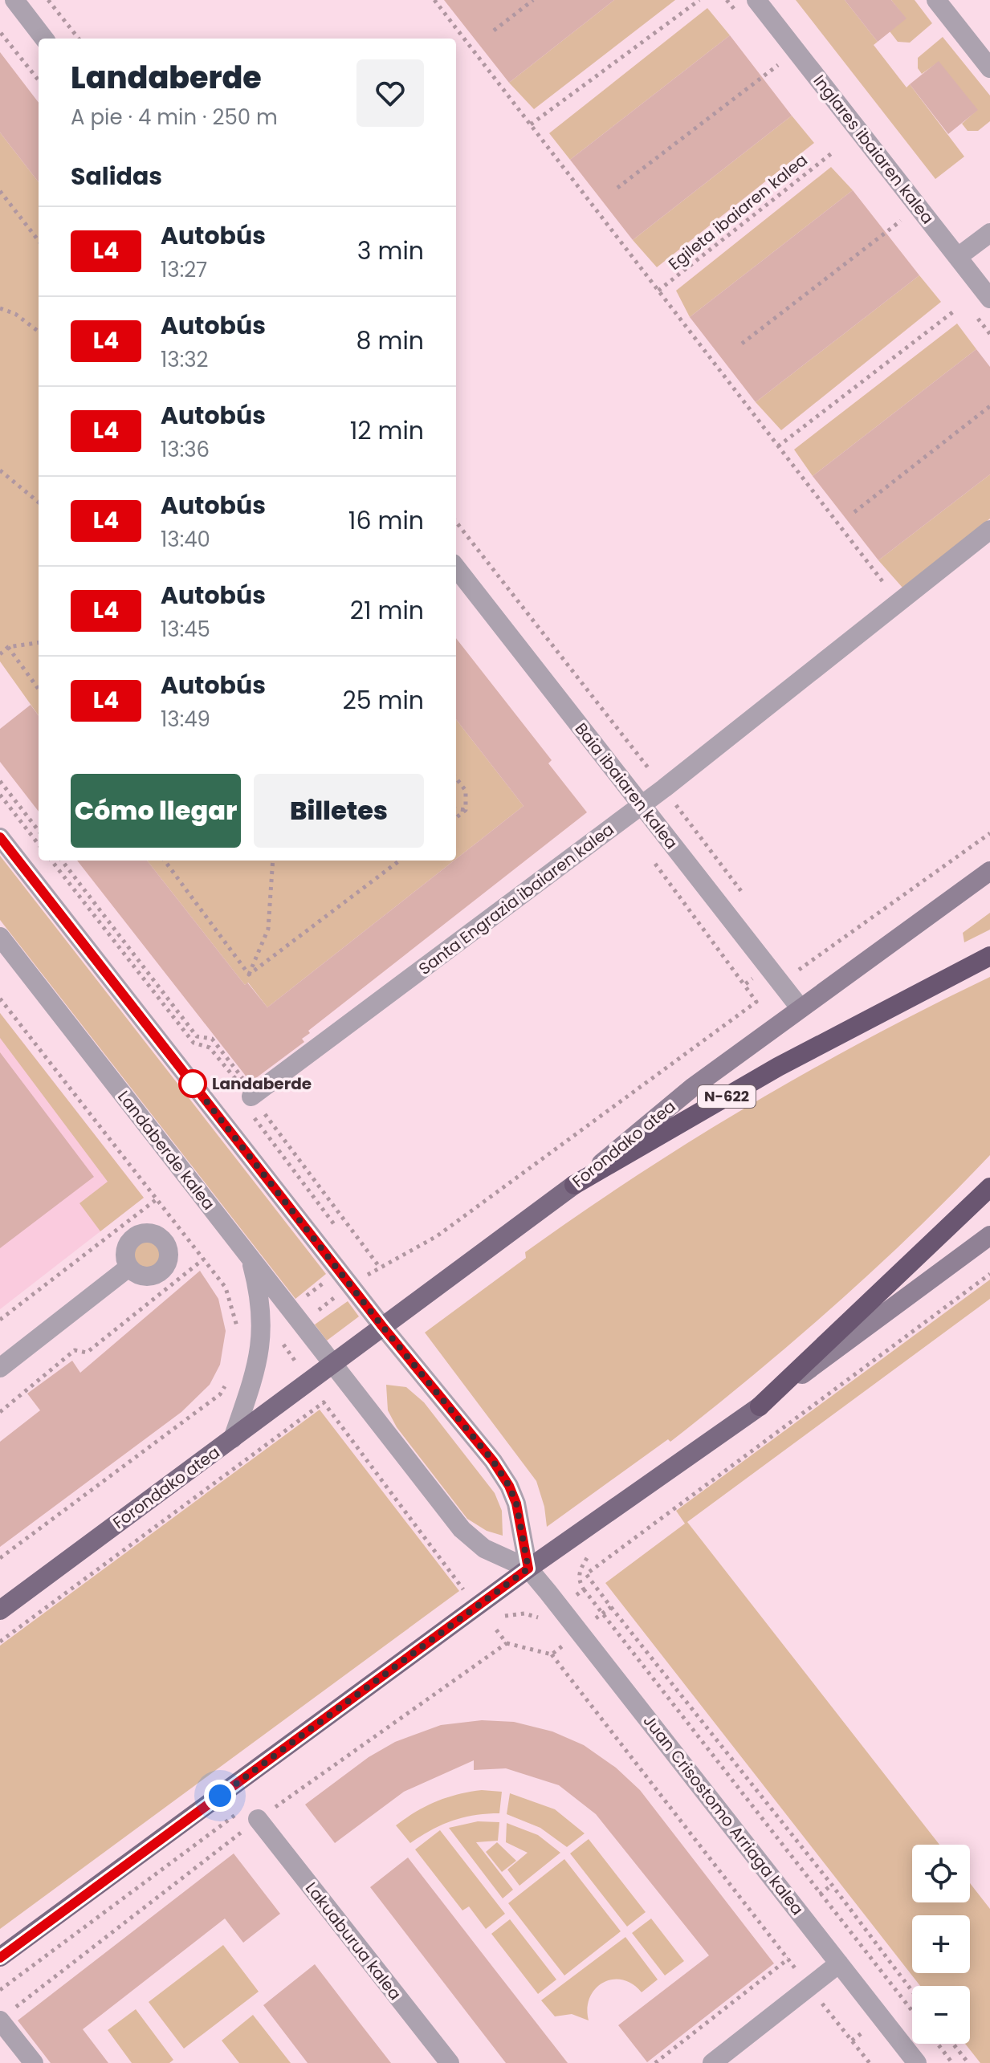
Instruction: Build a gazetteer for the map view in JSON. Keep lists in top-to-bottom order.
{
  "streets": {
    "highway": ["N-622"],
    "main road": ["Forondako atea"],
    "street": [
      "Inglares ibaiaren kalea",
      "Baia ibaiaren kalea",
      "Santa Engrazia ibaiaren kalea",
      "Landaberde kalea",
      "Juan Crisostomo Arriaga kalea",
      "Lakuaburua kalea"
    ],
    "path": ["Egileta ibaiaren kalea"]
  },
  "crossings": [
    ["Baia ibaiaren kalea", "Santa Engrazia ibaiaren kalea"],
    ["Baia ibaiaren kalea", "Forondako atea"],
    ["N-622", "Forondako atea"],
    ["Forondako atea", "Landaberde kalea"]
  ],
  "places": ["Landaberde"],
  "lines": ["bus line L4"],
  "page": {
    "heading": [
      ["Landaberde", "A pie · 4 min · 250 m"],
      "Salidas"
    ],
    "list": [
      {
        "mark": "L4",
        "name": "Autobús",
        "note": "13:27",
        "value": "3 min"
      },
      {
        "mark": "L4",
        "name": "Autobús",
        "note": "13:32",
        "value": "8 min"
      },
      {
        "mark": "L4",
        "name": "Autobús",
        "note": "13:36",
        "value": "12 min"
      },
      {
        "mark": "L4",
        "name": "Autobús",
        "note": "13:40",
        "value": "16 min"
      },
      {
        "mark": "L4",
        "name": "Autobús",
        "note": "13:45",
        "value": "21 min"
      },
      {
        "mark": "L4",
        "name": "Autobús",
        "note": "13:49",
        "value": "25 min"
      }
    ],
    "buttons": ["Cómo llegar", "Billetes"],
    "map_buttons": ["+", "−"]
  }
}
